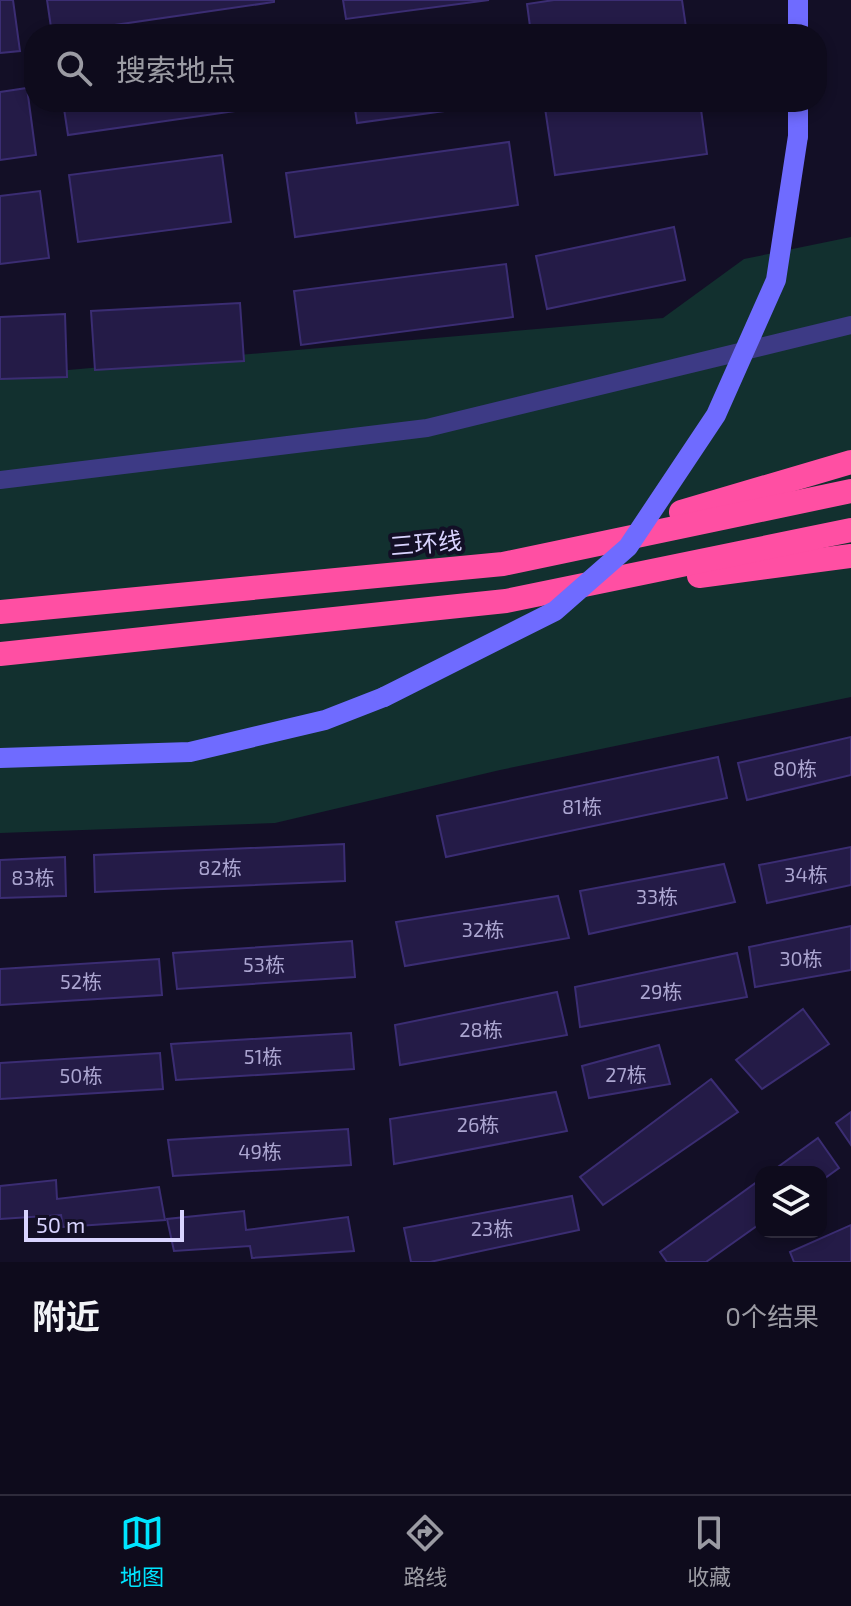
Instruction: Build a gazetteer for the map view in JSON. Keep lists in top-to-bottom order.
{
  "streets": {
    "highway": ["三环线"]
  },
  "house_numbers": [
    "80栋",
    "81栋",
    "82栋",
    "34栋",
    "83栋",
    "33栋",
    "32栋",
    "30栋",
    "53栋",
    "52栋",
    "29栋",
    "28栋",
    "51栋",
    "27栋",
    "50栋",
    "26栋",
    "49栋",
    "23栋"
  ],
  "scale_bar": "50 m",
  "page": {
    "search": "搜索地点",
    "scale": "50 m",
    "heading": ["附近", "0个结果"],
    "nav": ["地图", "路线", "收藏"]
  }
}
